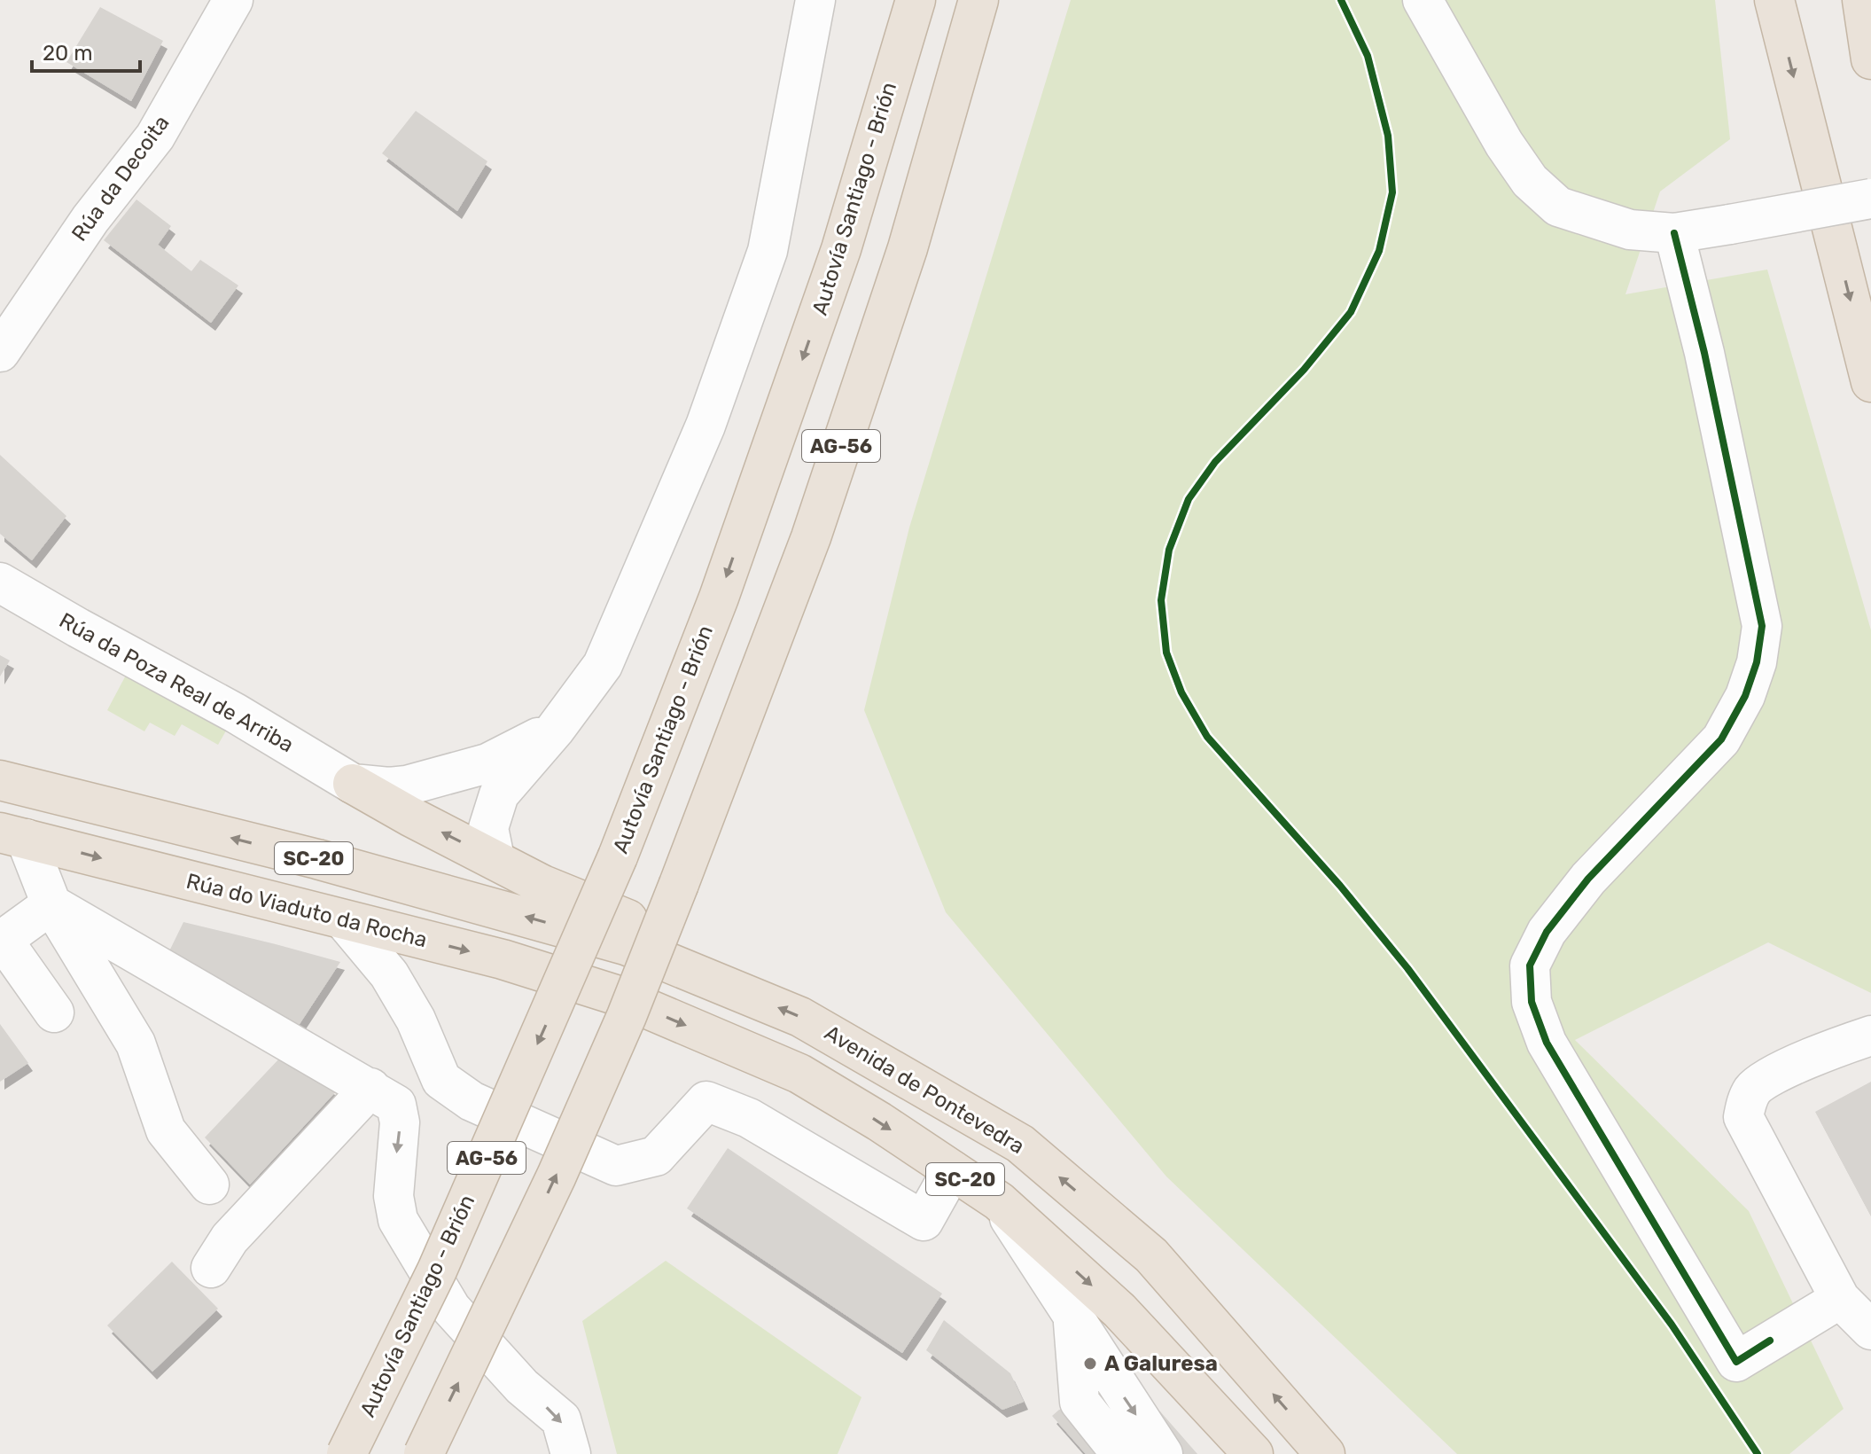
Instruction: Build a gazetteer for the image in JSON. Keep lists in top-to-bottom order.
{
  "streets": {
    "highway": [
      "Autovía Santiago - Brión",
      "AG-56",
      "SC-20",
      "Rúa do Viaduto da Rocha",
      "Avenida de Pontevedra"
    ],
    "street": ["Rúa da Decoita", "Rúa da Poza Real de Arriba"]
  },
  "crossings": [
    ["SC-20", "Rúa do Viaduto da Rocha"]
  ],
  "places": ["A Galuresa"],
  "scale_bar": "20 m"
}
